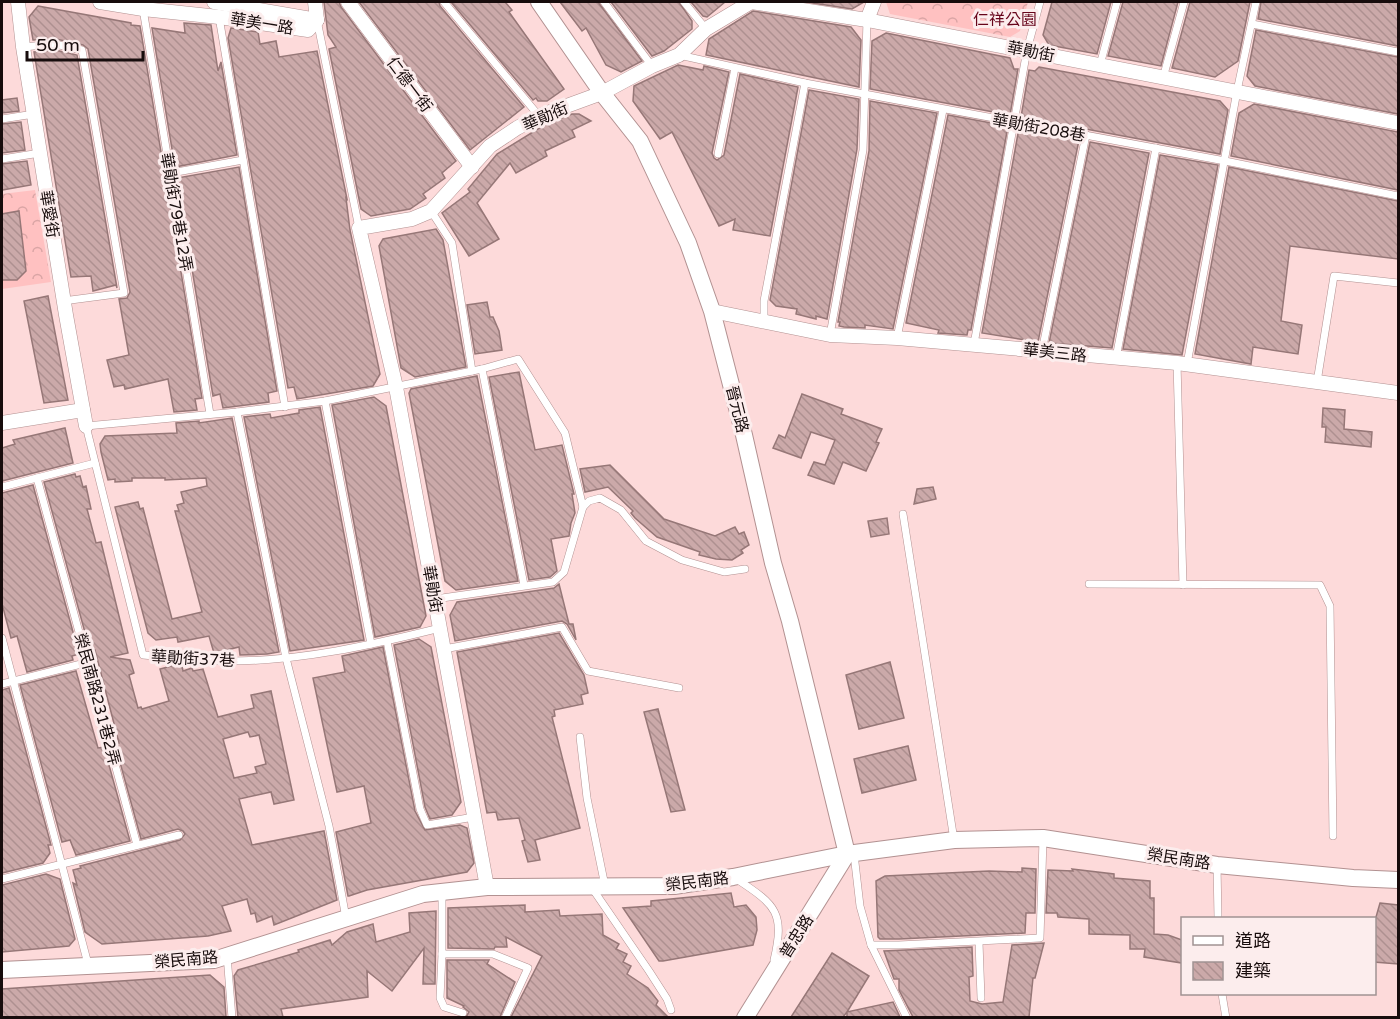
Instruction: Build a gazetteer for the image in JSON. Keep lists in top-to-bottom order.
{
  "streets": {
    "street": [
      "華美一路",
      "華勛街",
      "仁德一街",
      "華愛街",
      "華美三路",
      "晉元路",
      "榮民南路",
      "普忠路"
    ],
    "lane": [
      "華勛街208巷",
      "華勛街79巷12弄",
      "華勛街37巷",
      "榮民南路231巷2弄"
    ]
  },
  "crossings": [
    ["華美一路", "華勛街79巷12弄"],
    ["華勛街", "仁德一街"],
    ["華勛街", "華勛街208巷"],
    ["華勛街", "晉元路"],
    ["華勛街", "華勛街37巷"],
    ["華勛街", "榮民南路"],
    ["華愛街", "華勛街37巷"],
    ["華美三路", "晉元路"],
    ["晉元路", "榮民南路"],
    ["晉元路", "普忠路"],
    ["榮民南路", "普忠路"]
  ],
  "parks": ["仁祥公園"],
  "legend": ["道路", "建築"],
  "scale_bar": "50 m"
}
